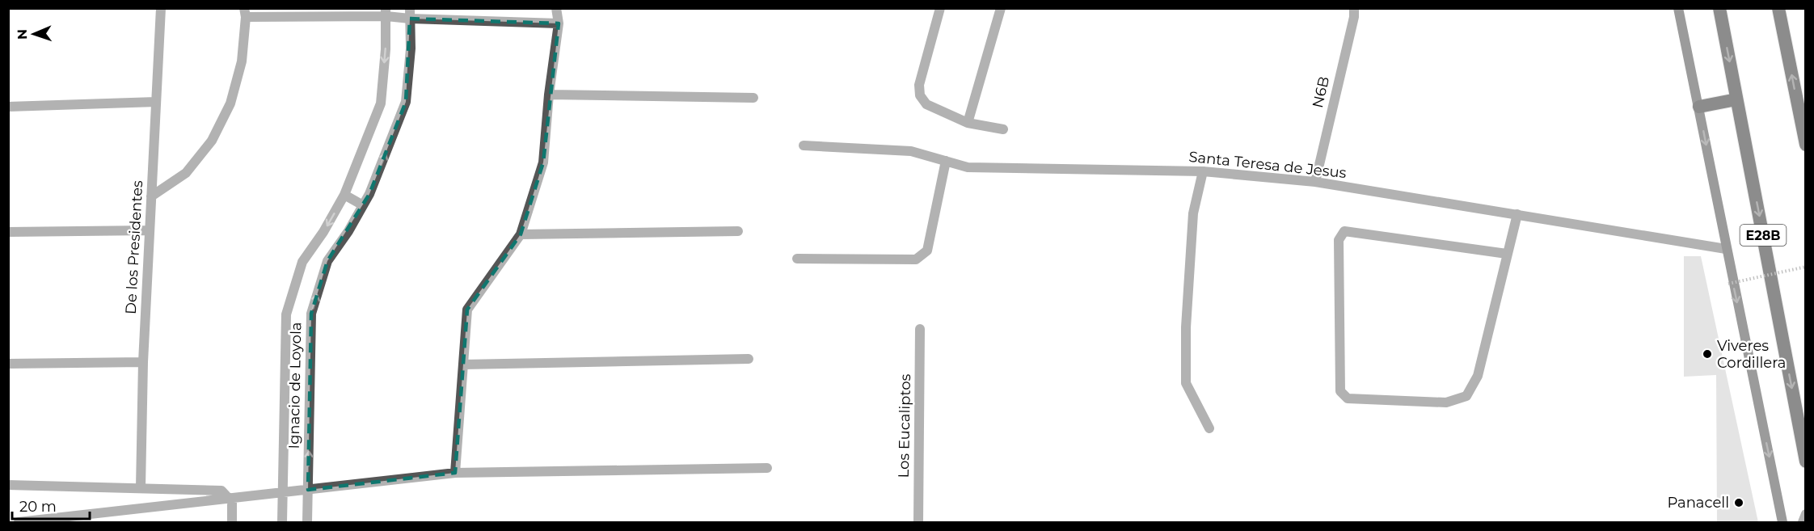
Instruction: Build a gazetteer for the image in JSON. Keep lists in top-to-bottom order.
{
  "streets": {
    "highway": ["E28B"],
    "street": [
      "N6B",
      "Santa Teresa de Jesus",
      "De los Presidentes",
      "Ignacio de Loyola",
      "Los Eucaliptos"
    ]
  },
  "crossings": [
    ["N6B", "Santa Teresa de Jesus"]
  ],
  "places": ["Viveres Cordillera", "Panacell"],
  "scale_bar": "20 m",
  "north": "left"
}
